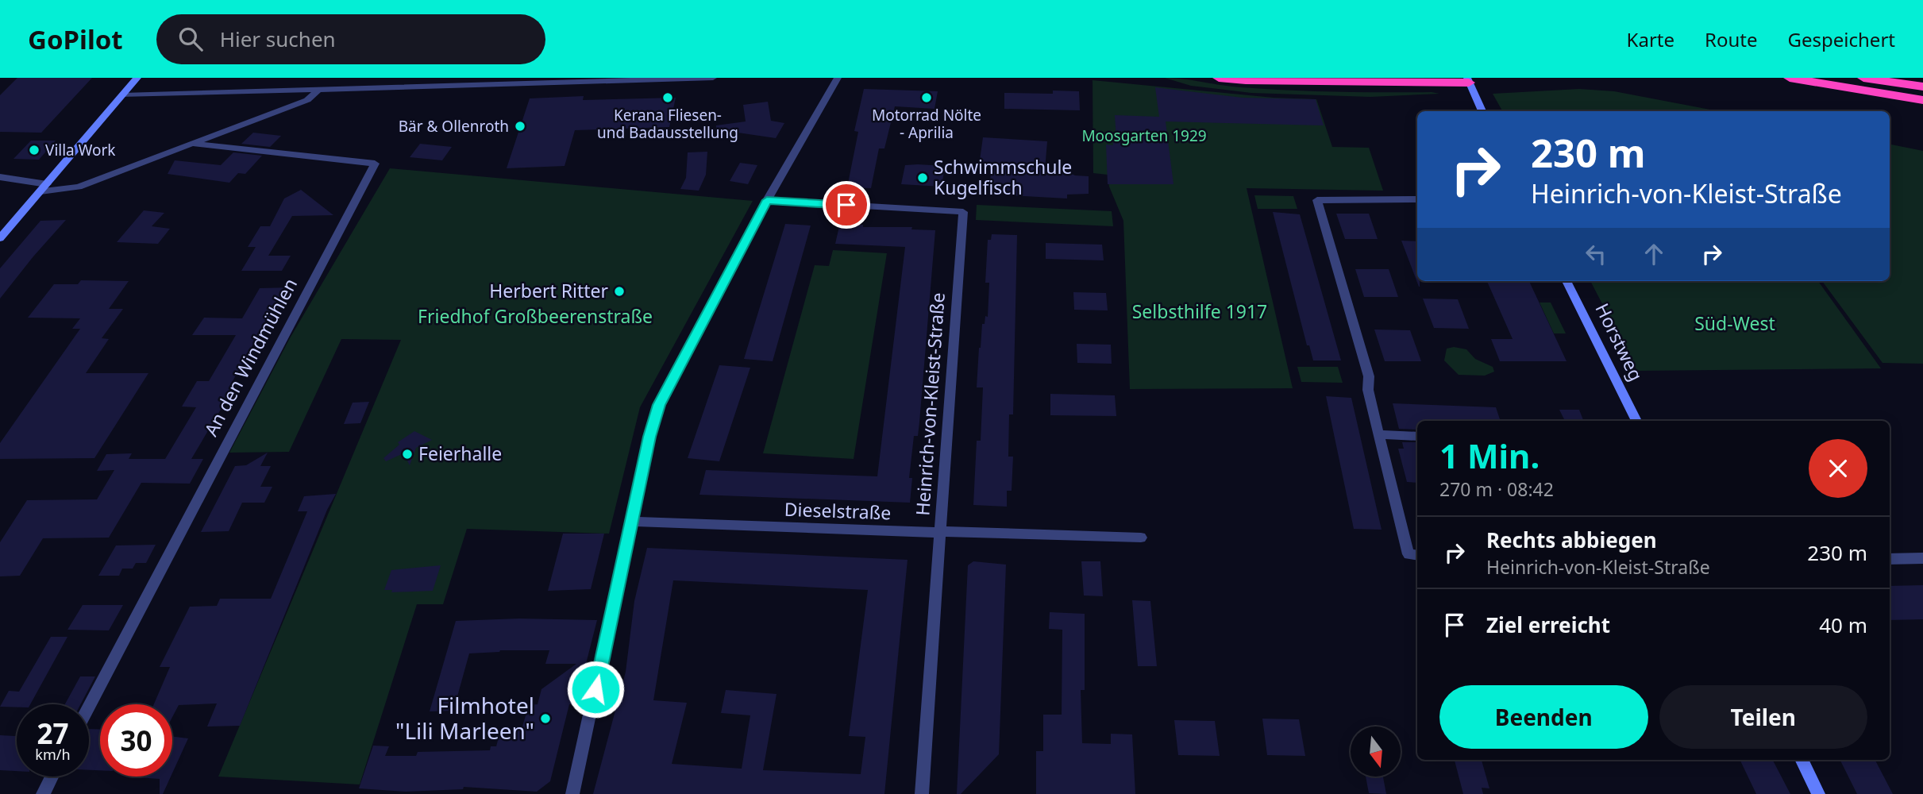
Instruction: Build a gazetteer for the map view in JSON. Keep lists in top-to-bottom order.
{
  "streets": {
    "street": [
      "Horstweg",
      "An den Windmühlen",
      "Heinrich-von-Kleist-Straße",
      "Dieselstraße"
    ]
  },
  "crossings": [
    ["Heinrich-von-Kleist-Straße", "Dieselstraße"]
  ],
  "parks": [
    "Moosgarten 1929",
    "Selbsthilfe 1917",
    "Friedhof Großbeerenstraße",
    "Süd-West"
  ],
  "places": [
    "Kerana Fliesen- und Badausstellung",
    "Motorrad Nölte - Aprilia",
    "Bär & Ollenroth",
    "Villa Work",
    "Schwimmschule Kugelfisch",
    "Herbert Ritter",
    "Feierhalle",
    "Filmhotel \"Lili Marleen\""
  ],
  "north": "bottom",
  "page": {
    "header": "GoPilot",
    "search": "Hier suchen",
    "nav": ["Karte", "Route", "Gespeichert"],
    "turn": ["230 m", "Heinrich-von-Kleist-Straße"],
    "heading": ["1 Min.", "270 m · 08:42"],
    "list": [
      {
        "name": "Rechts abbiegen",
        "note": "Heinrich-von-Kleist-Straße",
        "value": "230 m"
      },
      {
        "name": "Ziel erreicht",
        "value": "40 m"
      }
    ],
    "buttons": ["Beenden", "Teilen"],
    "speed": "27 km/h",
    "limit": "30"
  }
}
